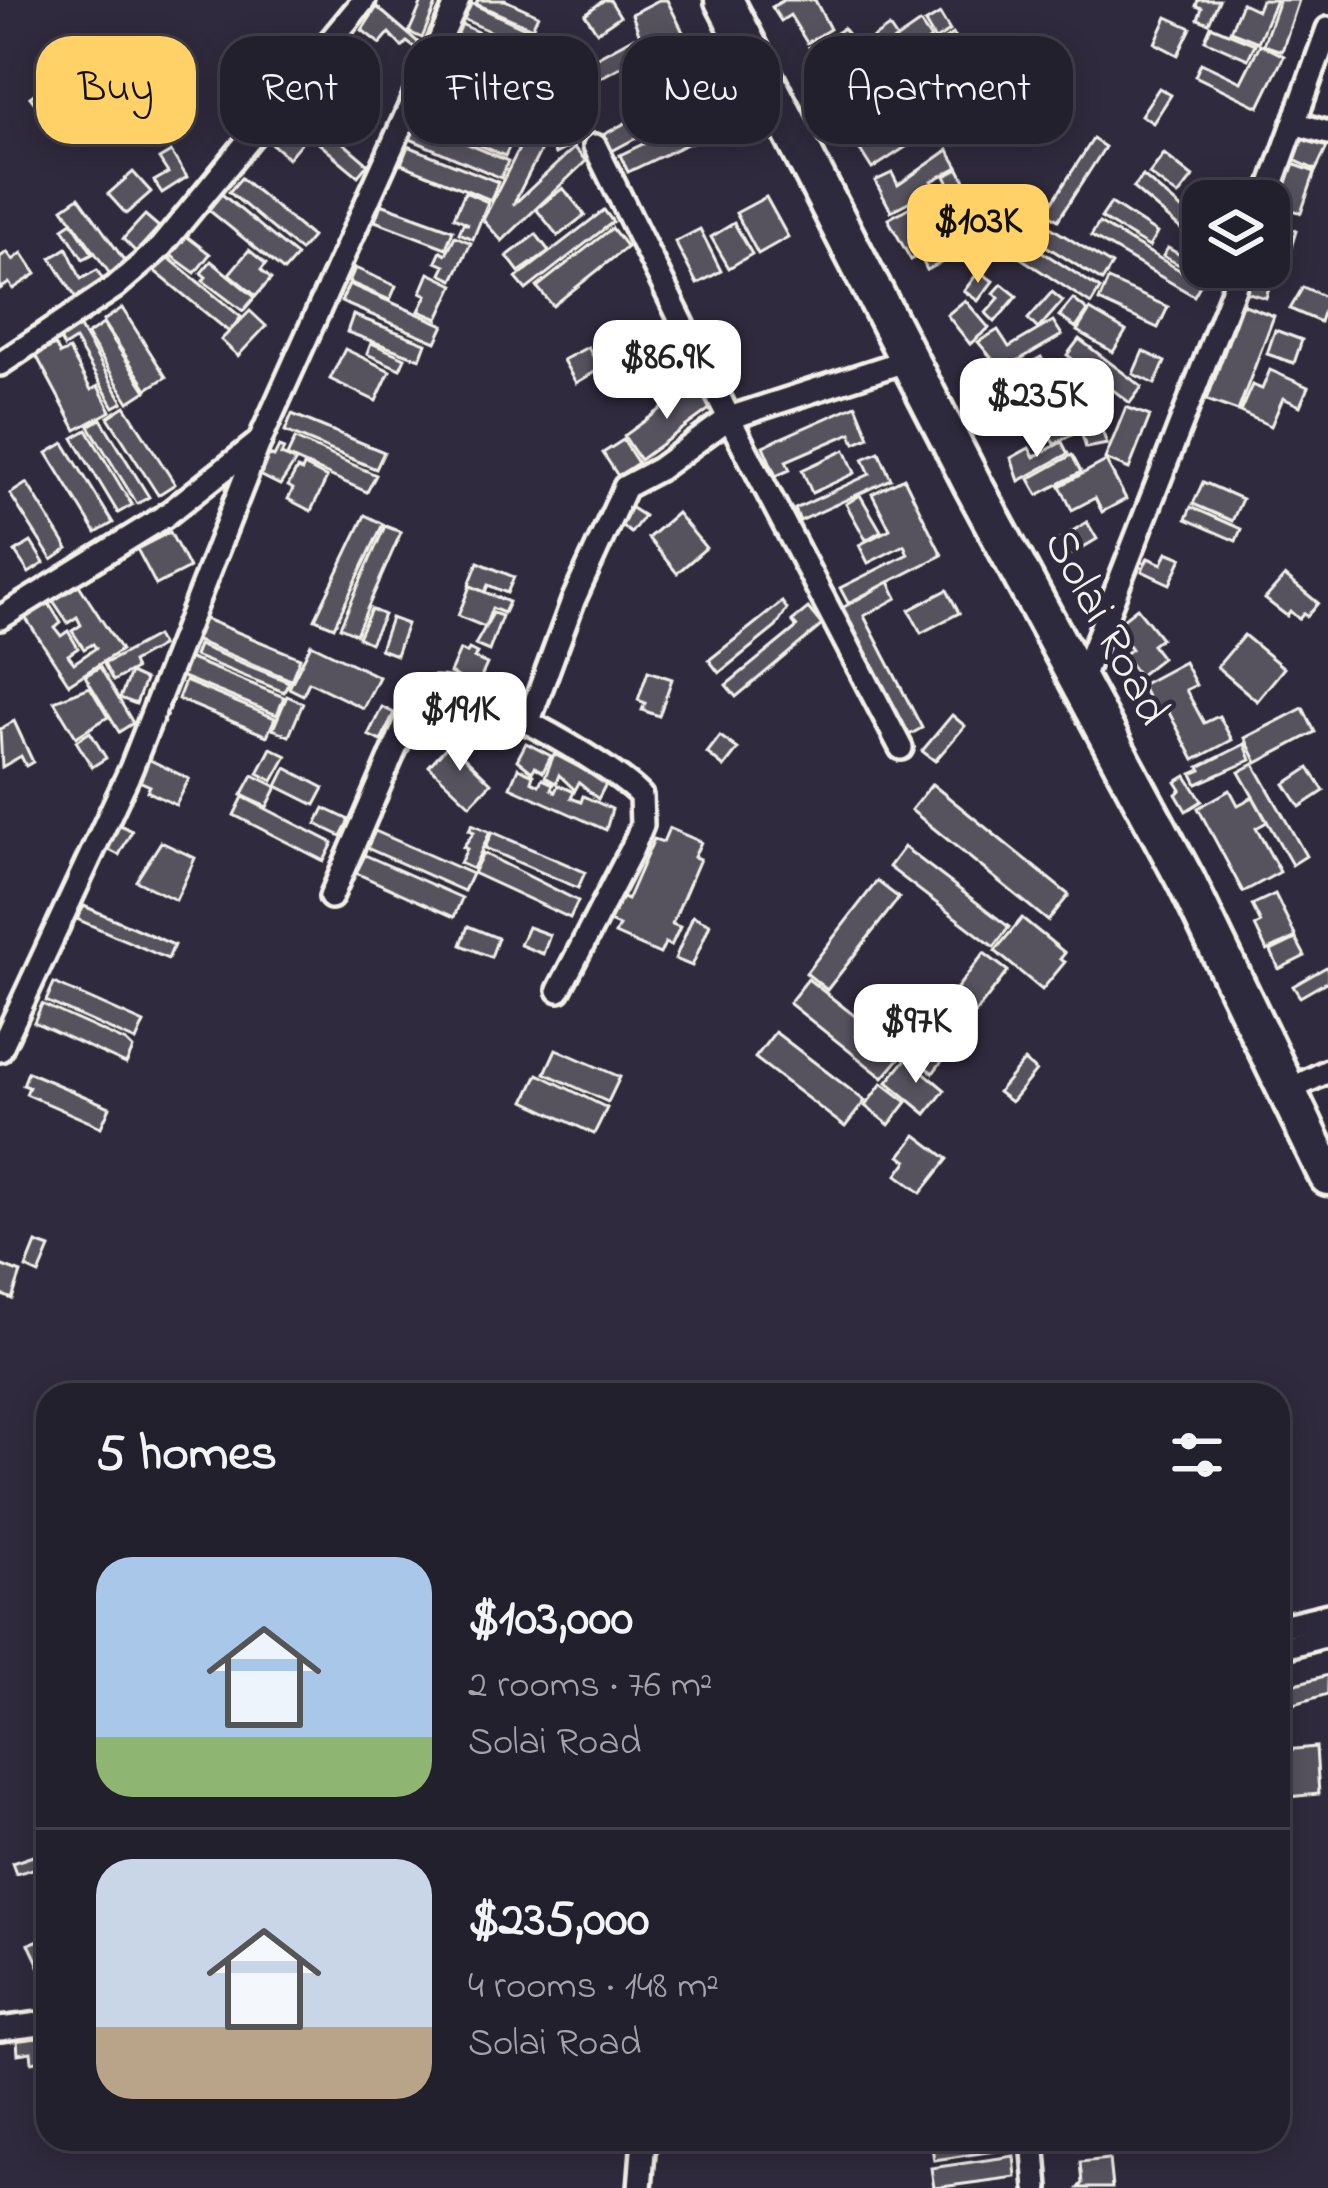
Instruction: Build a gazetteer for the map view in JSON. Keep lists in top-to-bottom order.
{
  "streets": {
    "highway": ["Solai Road"]
  },
  "page": {
    "chip": [
      "Buy",
      "Rent",
      "Filters",
      "New",
      "Apartment"
    ],
    "price": [
      "$103K",
      "$86.9K",
      "$235K",
      "$191K",
      "$97K"
    ],
    "heading": "5 homes",
    "list": [
      {
        "name": "$103,000",
        "note": "2 rooms · 76 m² · Solai Road"
      },
      {
        "name": "$235,000",
        "note": "4 rooms · 148 m² · Solai Road"
      }
    ]
  }
}
